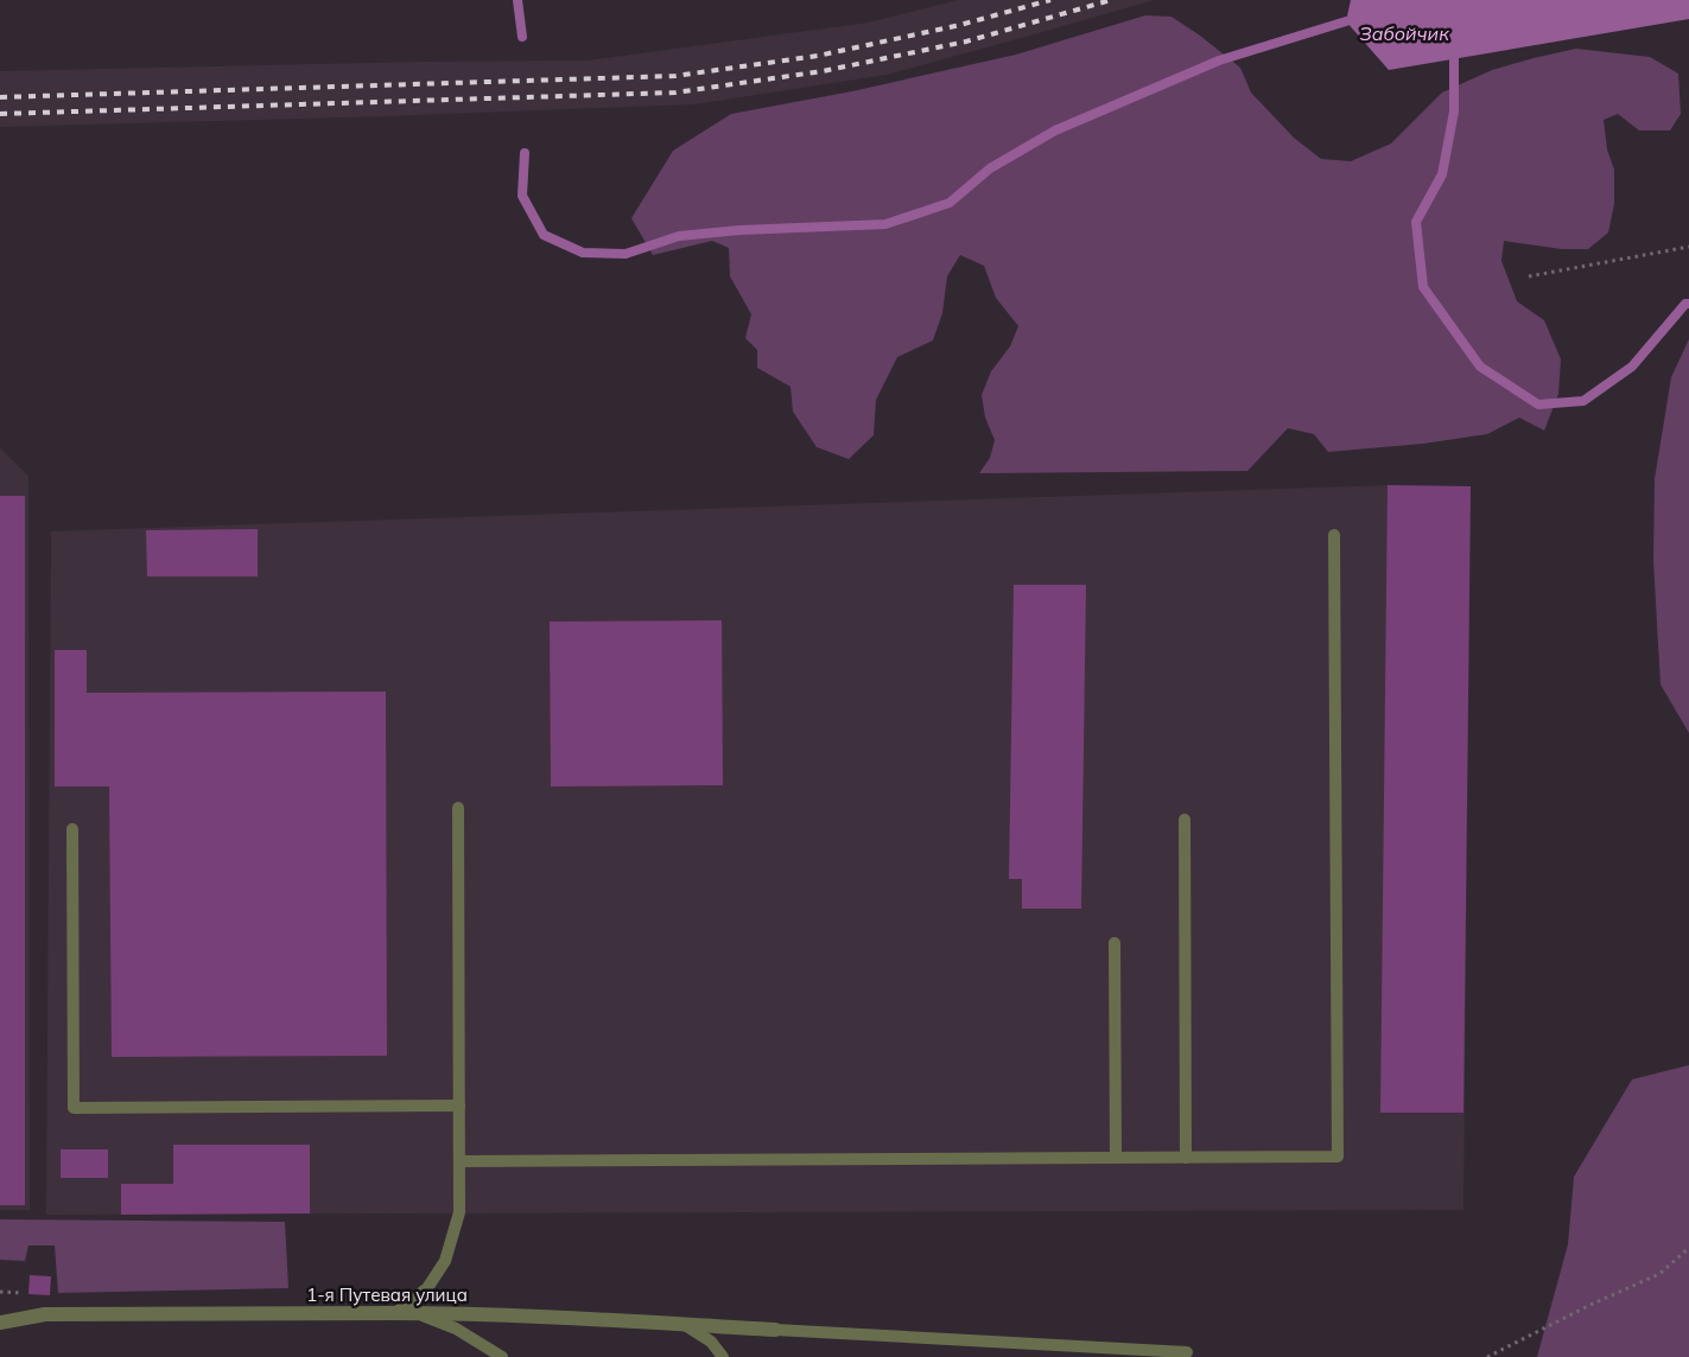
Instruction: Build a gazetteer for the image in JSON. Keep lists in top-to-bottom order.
{
  "streets": {
    "street": ["1-я Путевая улица"]
  },
  "water": ["Забойчик"]
}
